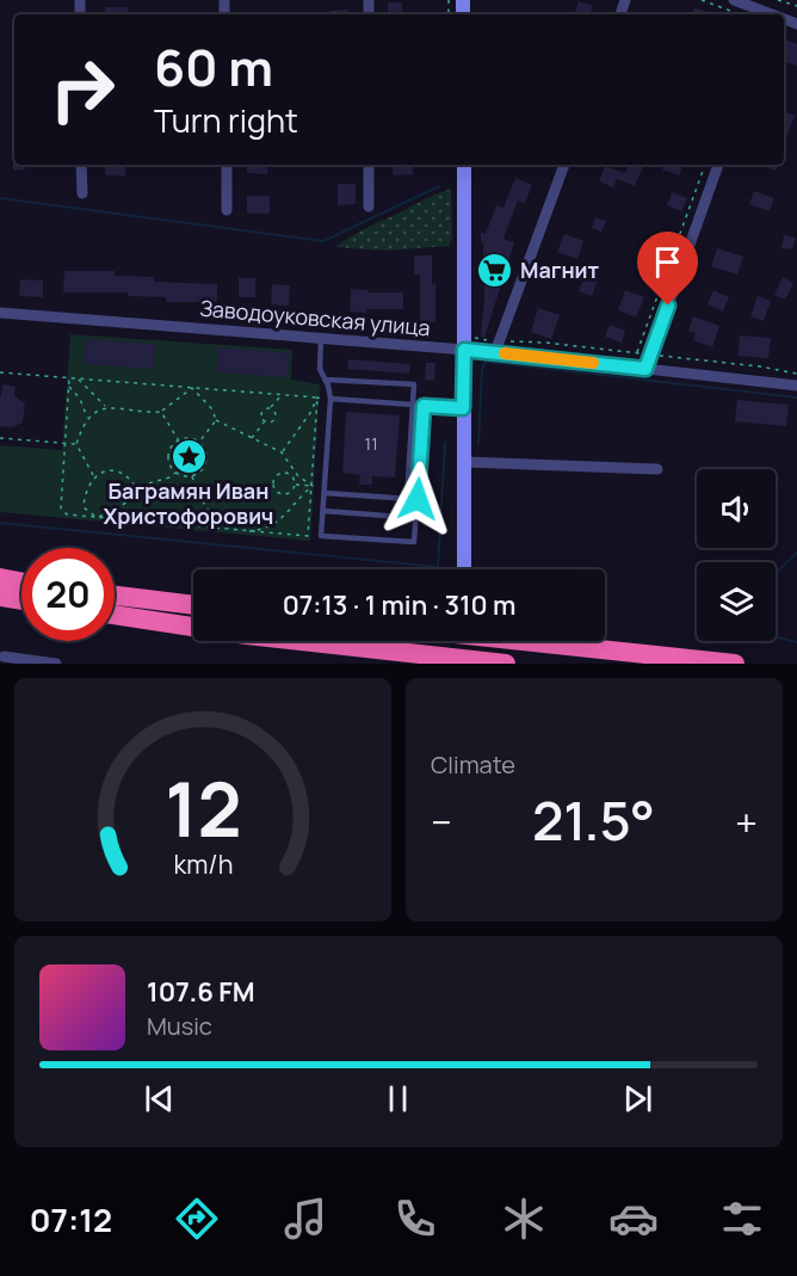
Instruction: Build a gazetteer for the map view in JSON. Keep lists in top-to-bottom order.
{
  "streets": {
    "street": ["Заводоуковская улица"]
  },
  "places": {
    "supermarket": ["Магнит"],
    "place": ["Баграмян Иван Христофорович"]
  },
  "house_numbers": ["11"],
  "page": {
    "turn": ["60 m", "Turn right"],
    "limit": "20",
    "trip": "07:13 · 1 min · 310 m",
    "tile": "Climate",
    "heat": ["−", "21.5°", "+"],
    "song": ["107.6 FM", "Music"],
    "tabs": "07:12",
    "gauge": ["12", "km/h"]
  }
}
